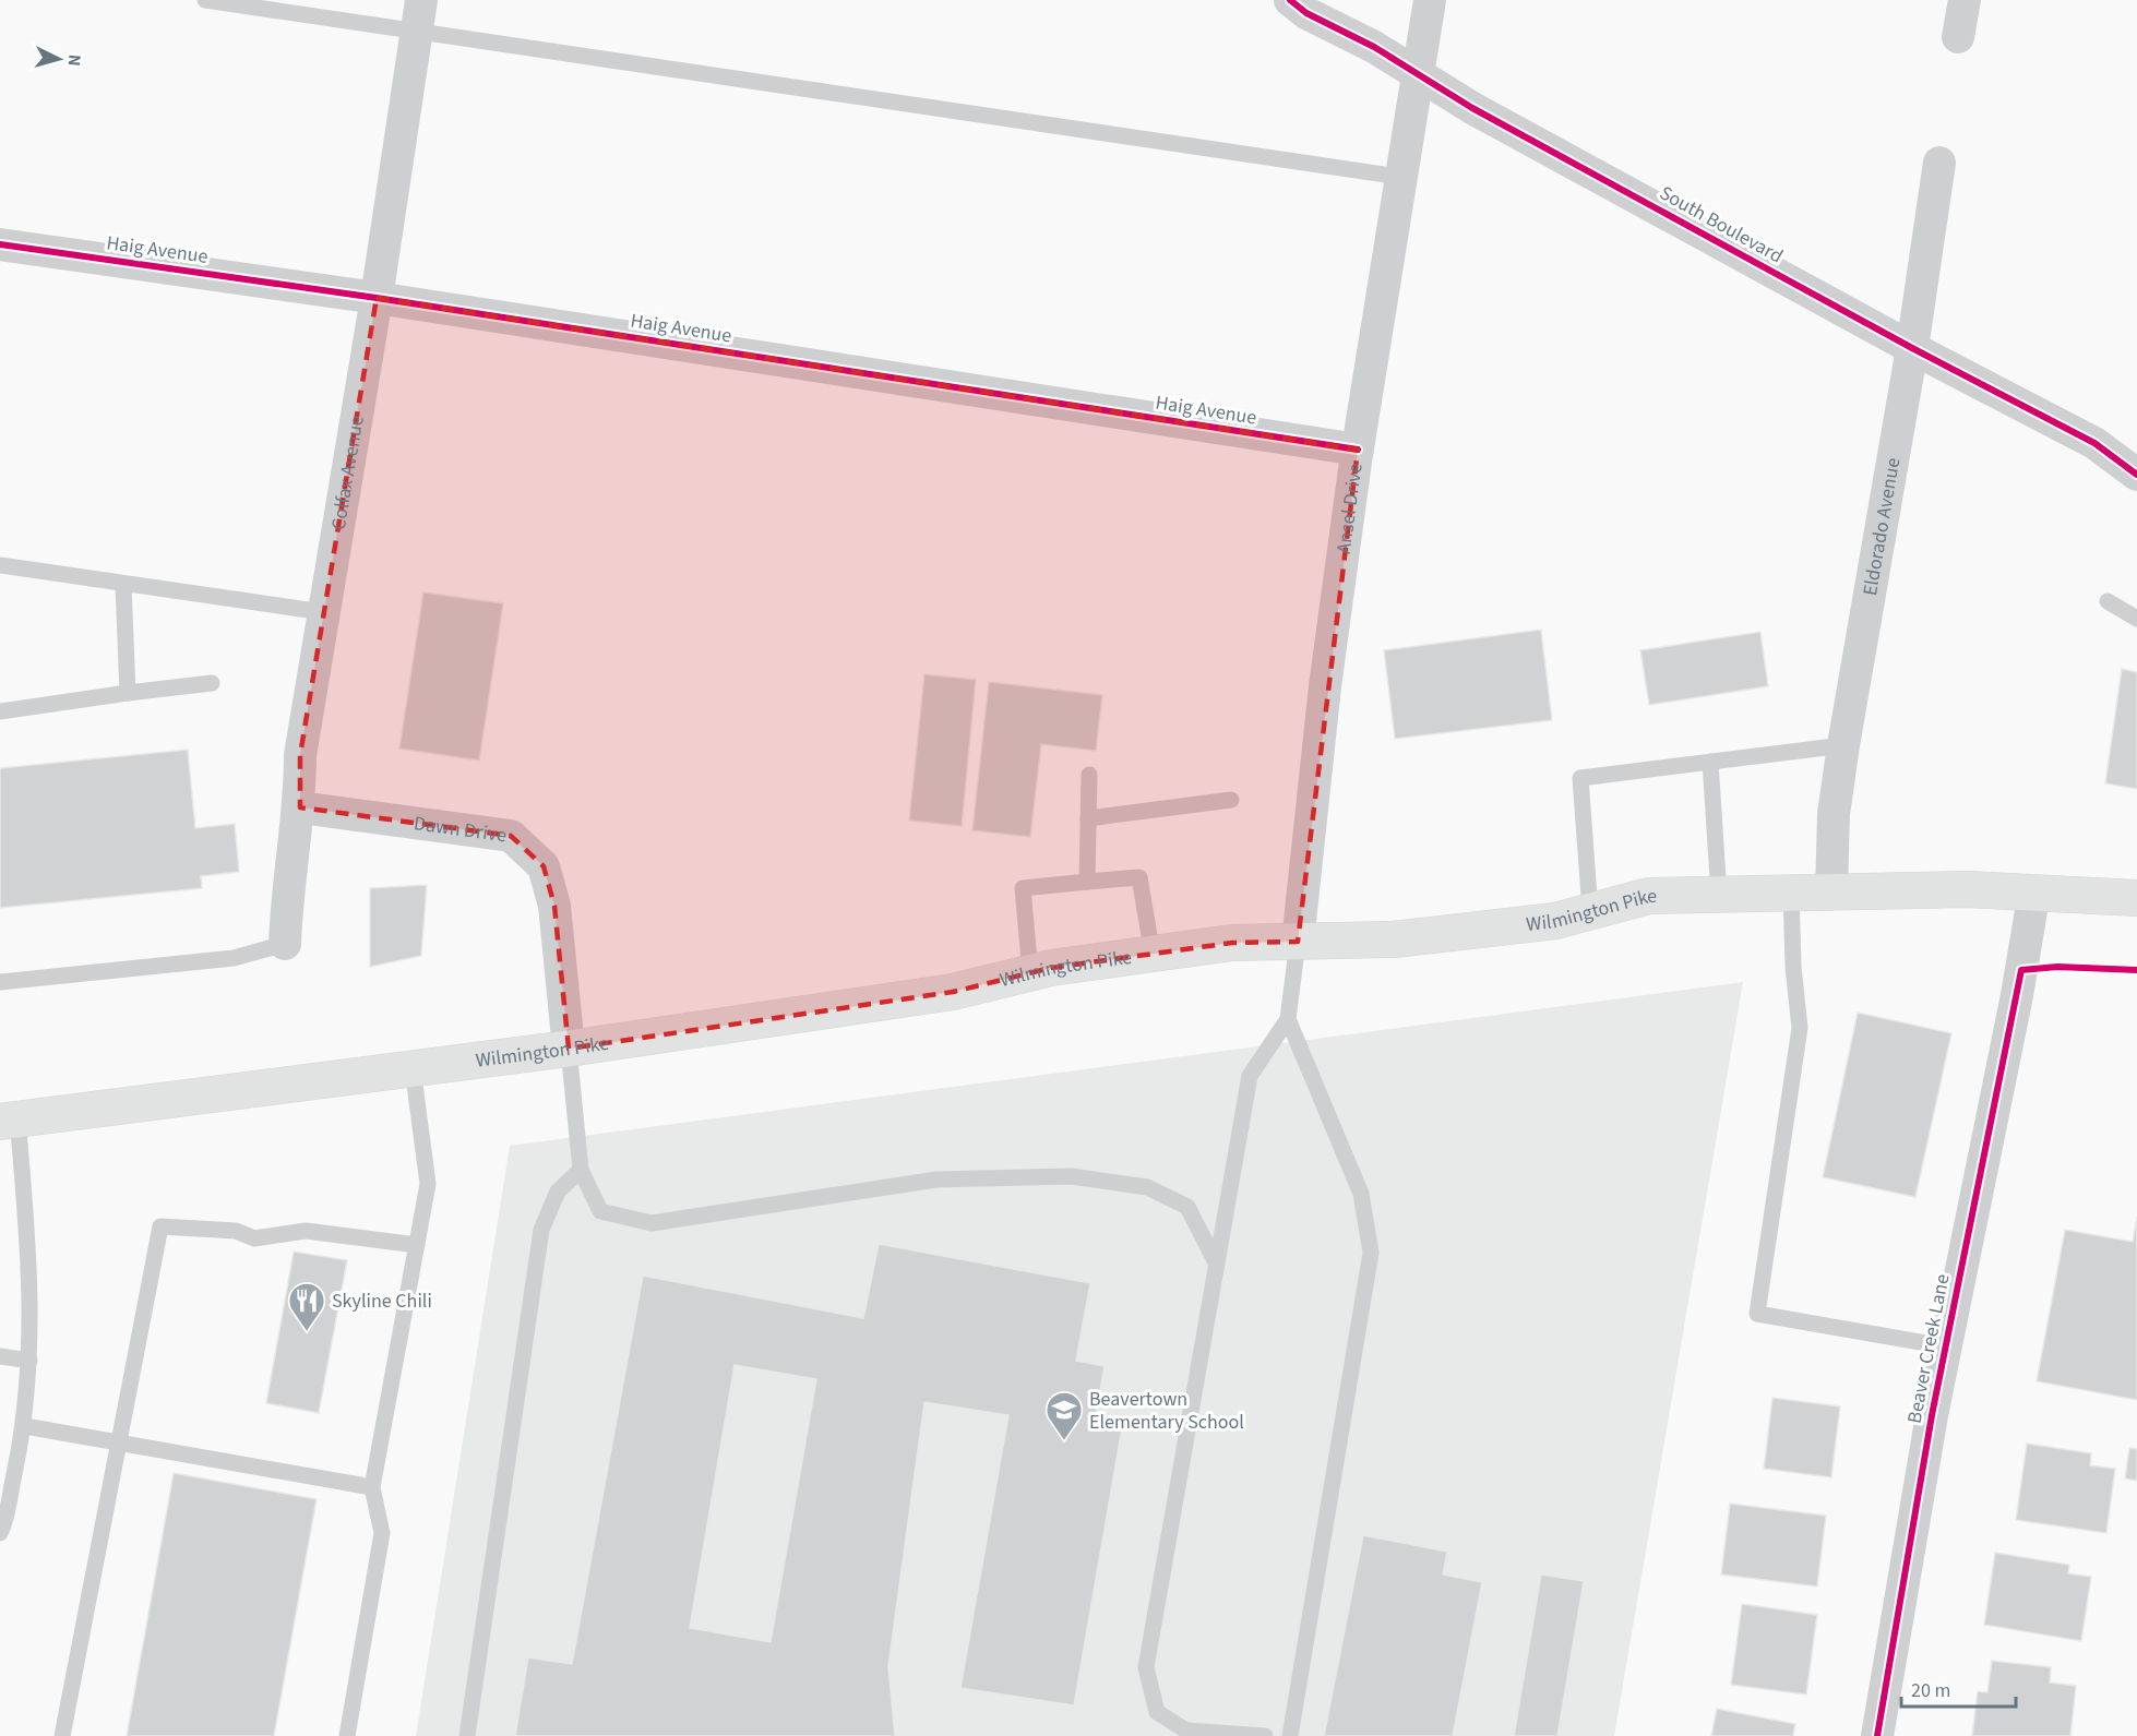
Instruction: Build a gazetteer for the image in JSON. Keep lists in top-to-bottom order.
{
  "streets": {
    "main road": ["Wilmington Pike"],
    "street": [
      "South Boulevard",
      "Haig Avenue",
      "Colfax Avenue",
      "Ansel Drive",
      "Eldorado Avenue",
      "Dawn Drive",
      "Beaver Creek Lane"
    ]
  },
  "crossings": [
    ["South Boulevard", "Ansel Drive"],
    ["South Boulevard", "Eldorado Avenue"],
    ["Haig Avenue", "Colfax Avenue"],
    ["Haig Avenue", "Ansel Drive"],
    ["Colfax Avenue", "Dawn Drive"],
    ["Ansel Drive", "Wilmington Pike"],
    ["Eldorado Avenue", "Wilmington Pike"],
    ["Dawn Drive", "Wilmington Pike"],
    ["Wilmington Pike", "Beaver Creek Lane"]
  ],
  "places": {
    "restaurant": ["Skyline Chili"],
    "school or university": ["Beavertown Elementary School"]
  },
  "scale_bar": "20 m",
  "north": "right"
}
